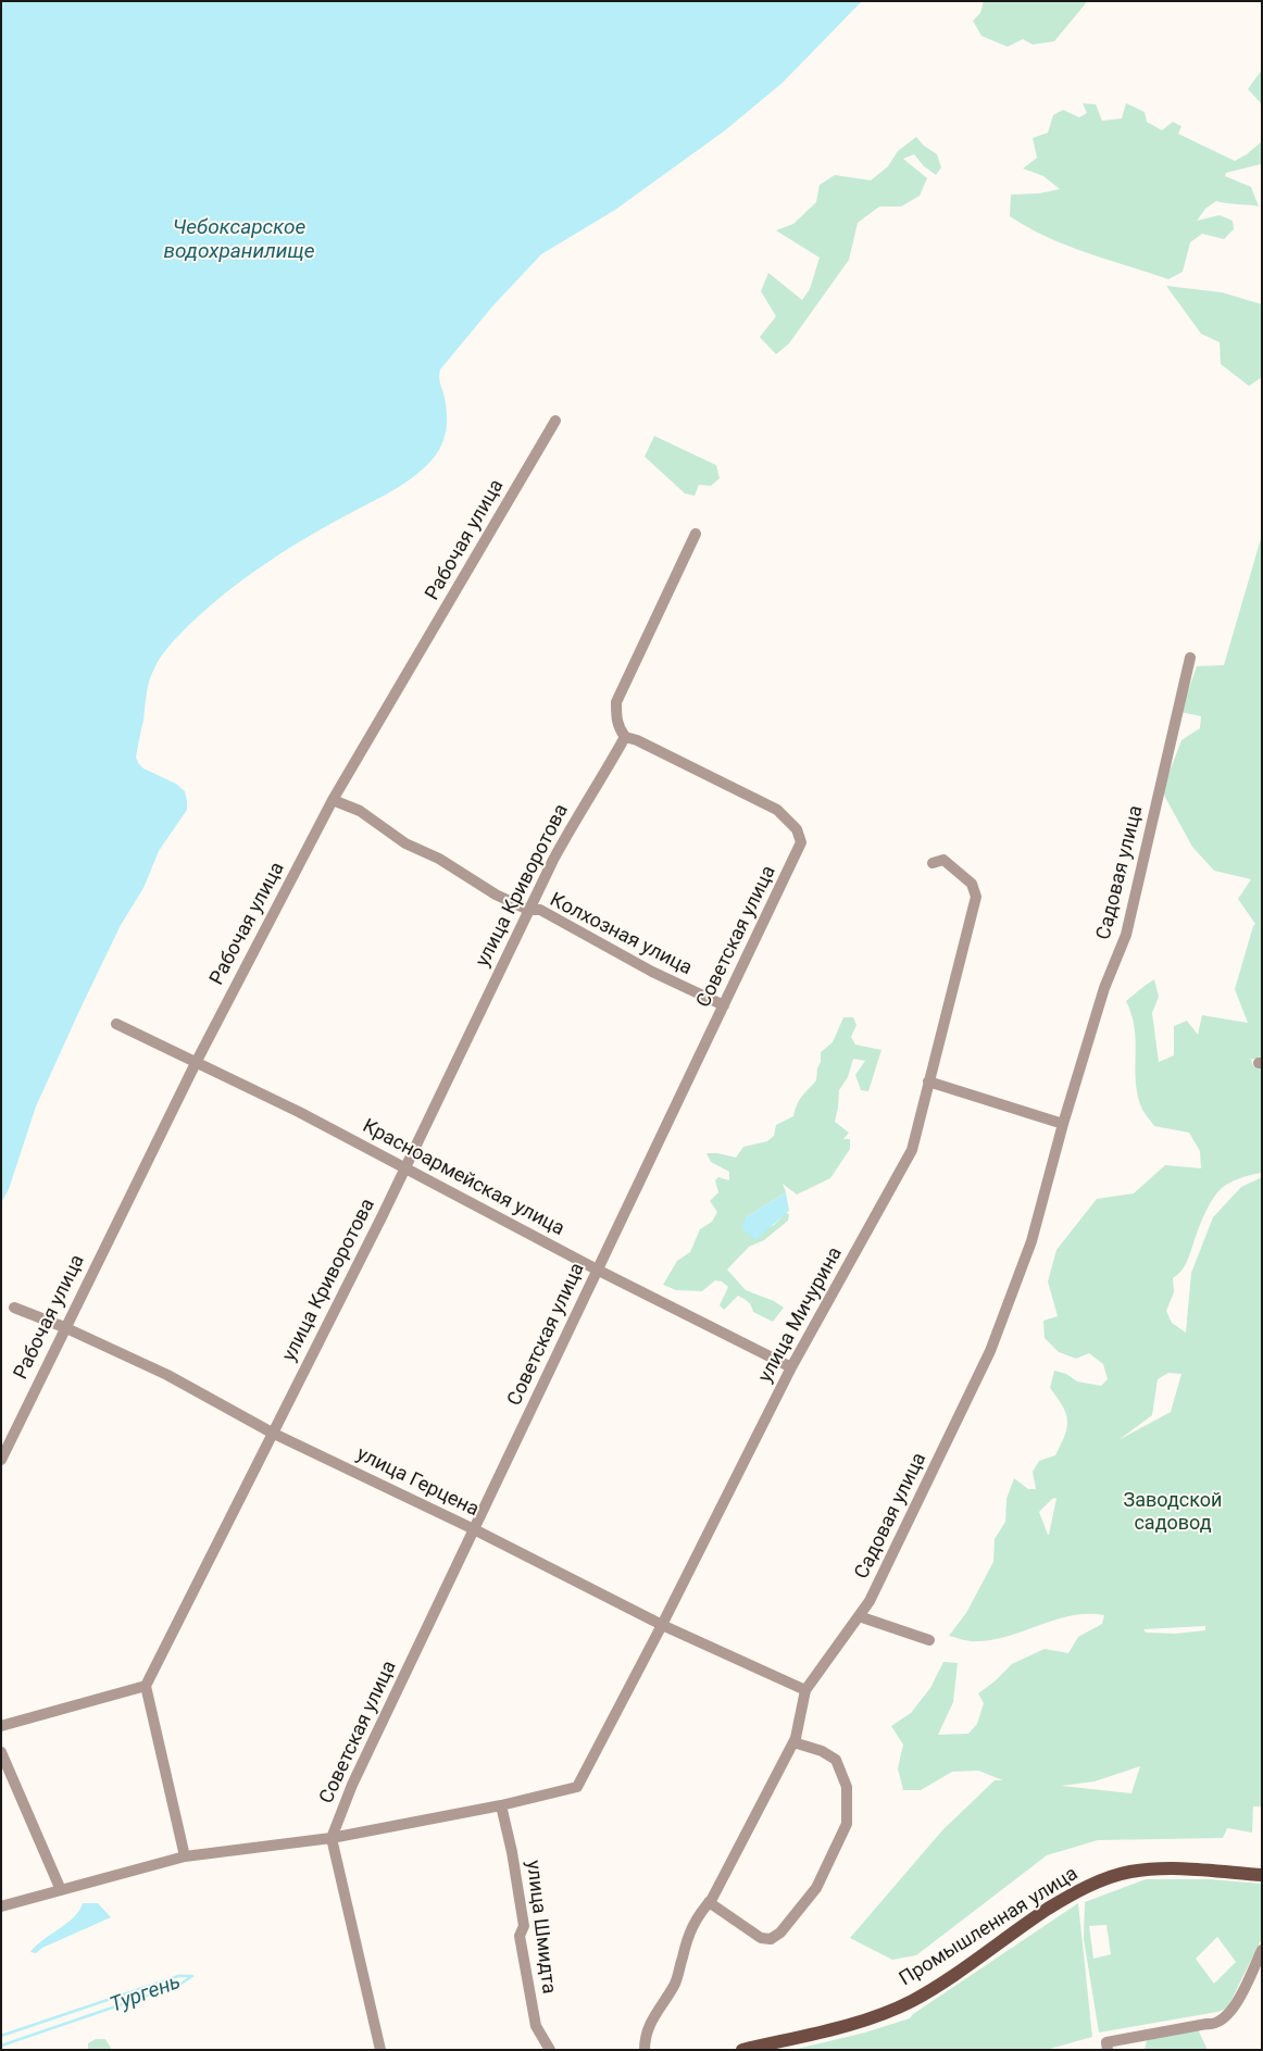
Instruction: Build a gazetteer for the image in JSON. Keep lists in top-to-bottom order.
{
  "streets": {
    "main road": ["Промышленная улица"],
    "street": [
      "Рабочая улица",
      "Садовая улица",
      "улица Криворотова",
      "Колхозная улица",
      "Советская улица",
      "Красноармейская улица",
      "улица Мичурина",
      "улица Герцена",
      "улица Шмидта"
    ]
  },
  "crossings": [
    ["Рабочая улица", "Колхозная улица"],
    ["Рабочая улица", "Красноармейская улица"],
    ["Рабочая улица", "улица Герцена"],
    ["Садовая улица", "улица Герцена"],
    ["улица Криворотова", "Колхозная улица"],
    ["улица Криворотова", "Советская улица"],
    ["улица Криворотова", "Красноармейская улица"],
    ["улица Криворотова", "улица Герцена"],
    ["Колхозная улица", "Советская улица"],
    ["Советская улица", "Красноармейская улица"],
    ["Советская улица", "улица Герцена"],
    ["Красноармейская улица", "улица Мичурина"],
    ["улица Мичурина", "улица Герцена"],
    ["улица Мичурина", "улица Шмидта"]
  ],
  "water": ["Чебоксарское водохранилище", "Тургень"],
  "parks": ["Заводской садовод"]
}
